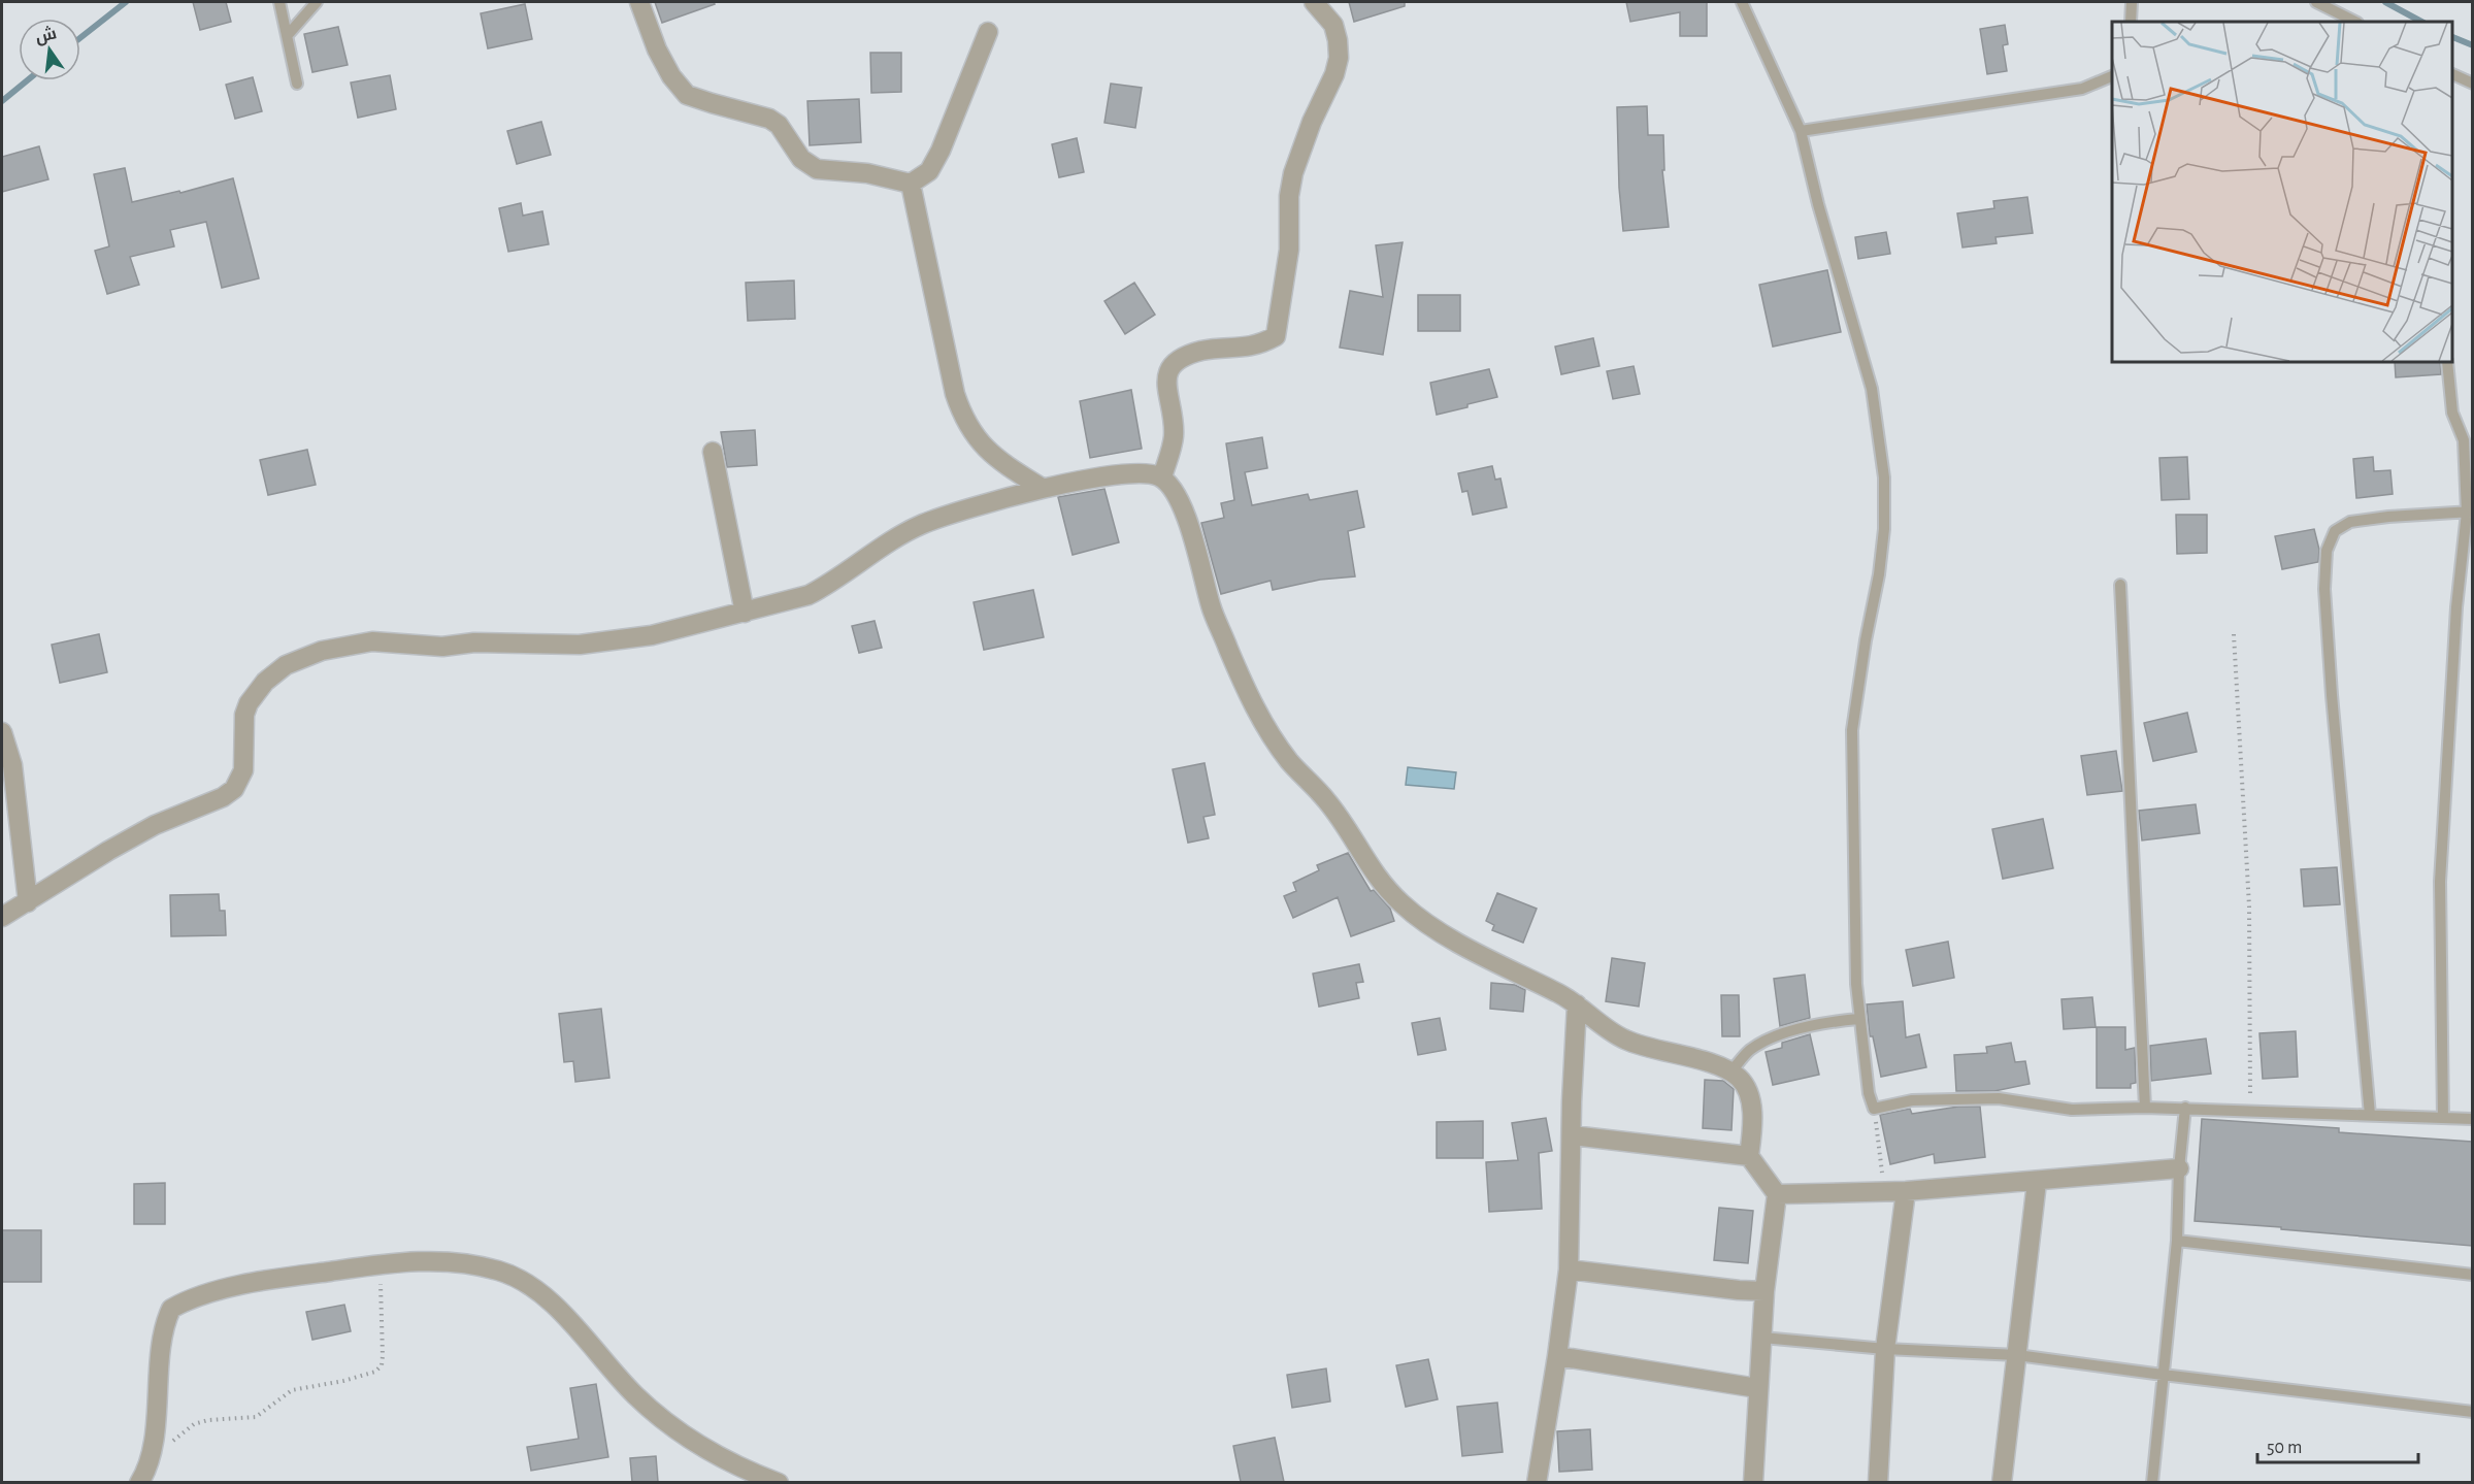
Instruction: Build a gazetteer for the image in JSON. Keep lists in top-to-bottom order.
{
  "scale_bar": "50 m",
  "north": "top"
}
